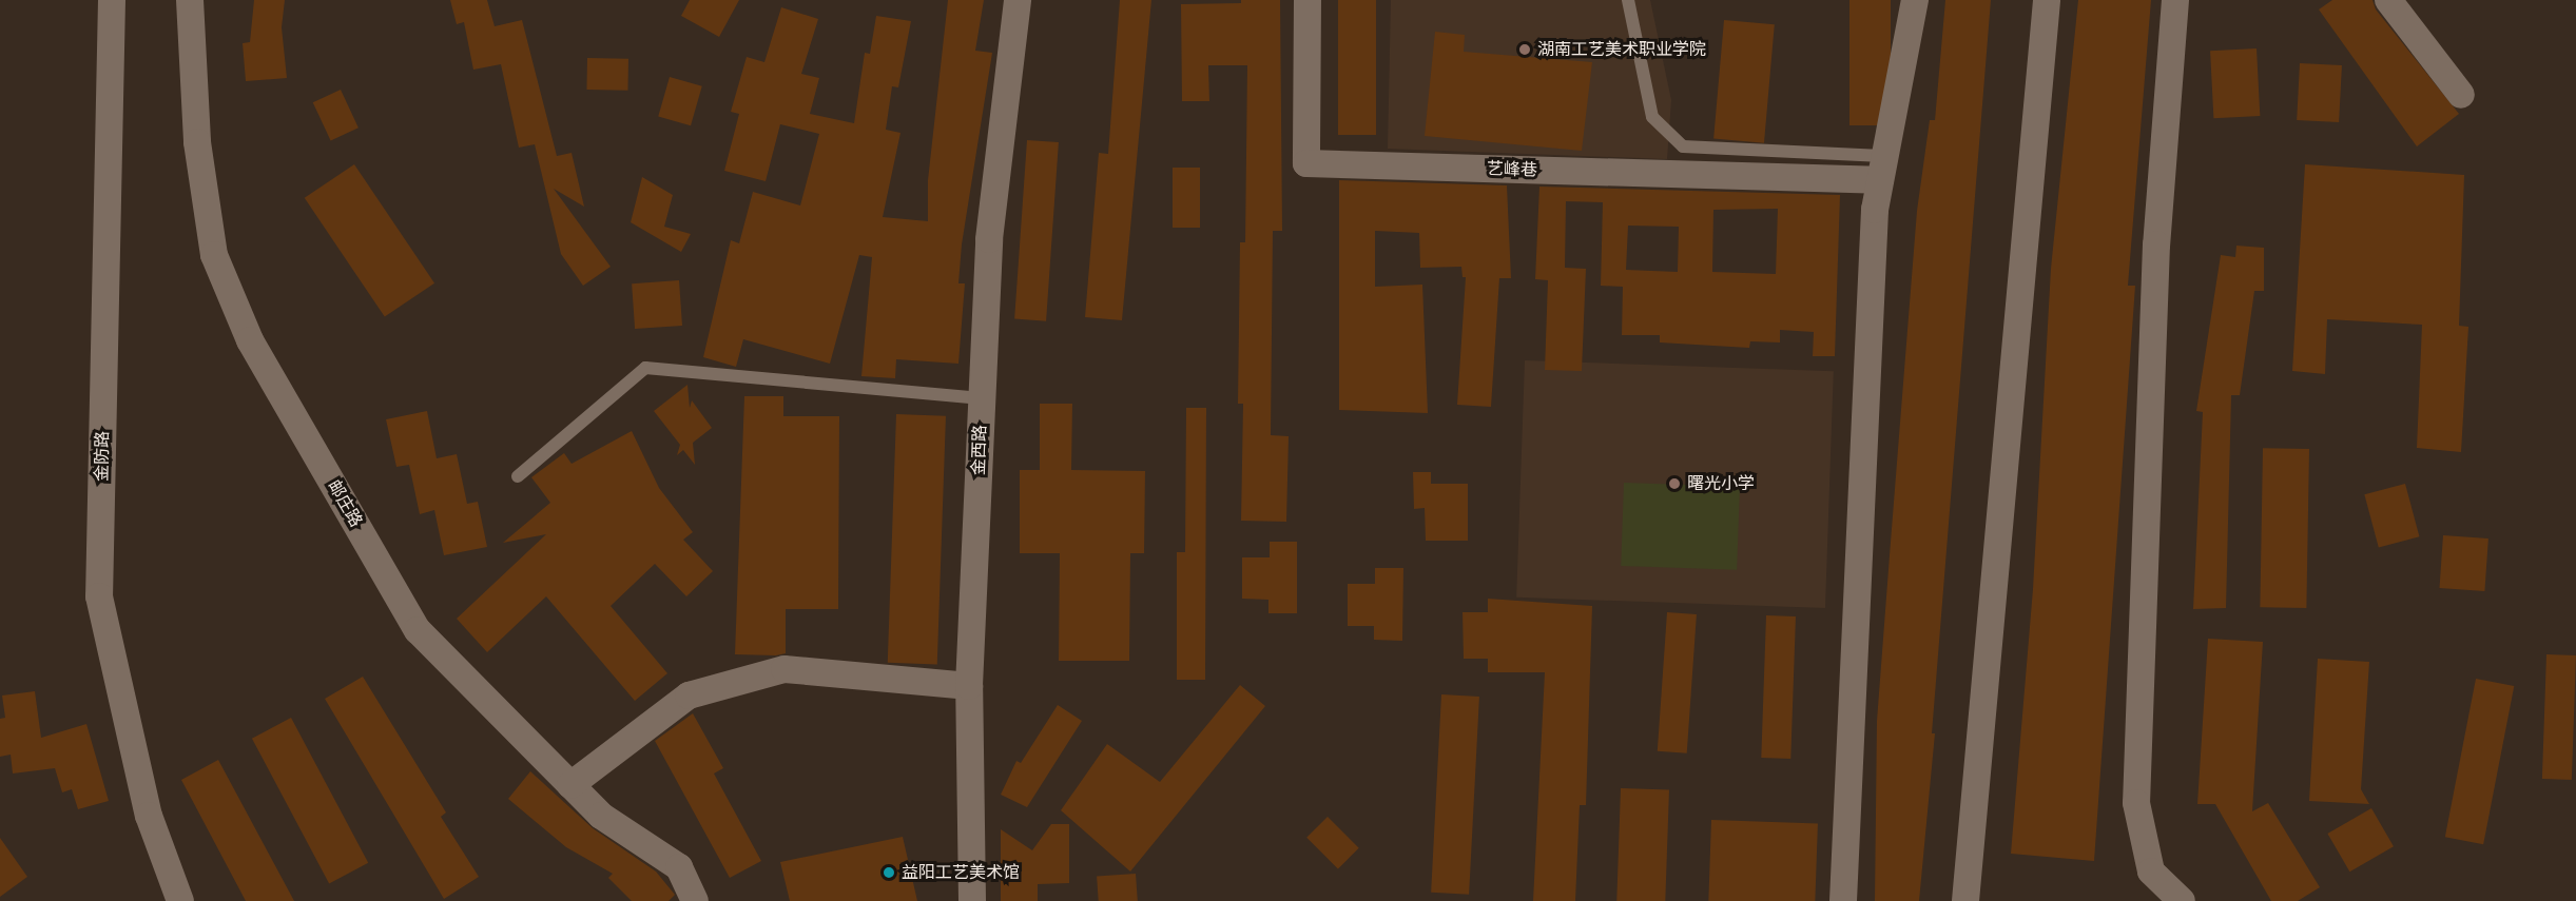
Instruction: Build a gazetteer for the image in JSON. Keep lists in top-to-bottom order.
{
  "streets": {
    "street": [
      "艺峰巷",
      "金西路",
      "金防路",
      "邮庄路"
    ]
  },
  "places": ["湖南工艺美术职业学院", "曙光小学", "益阳工艺美术馆"]
}
